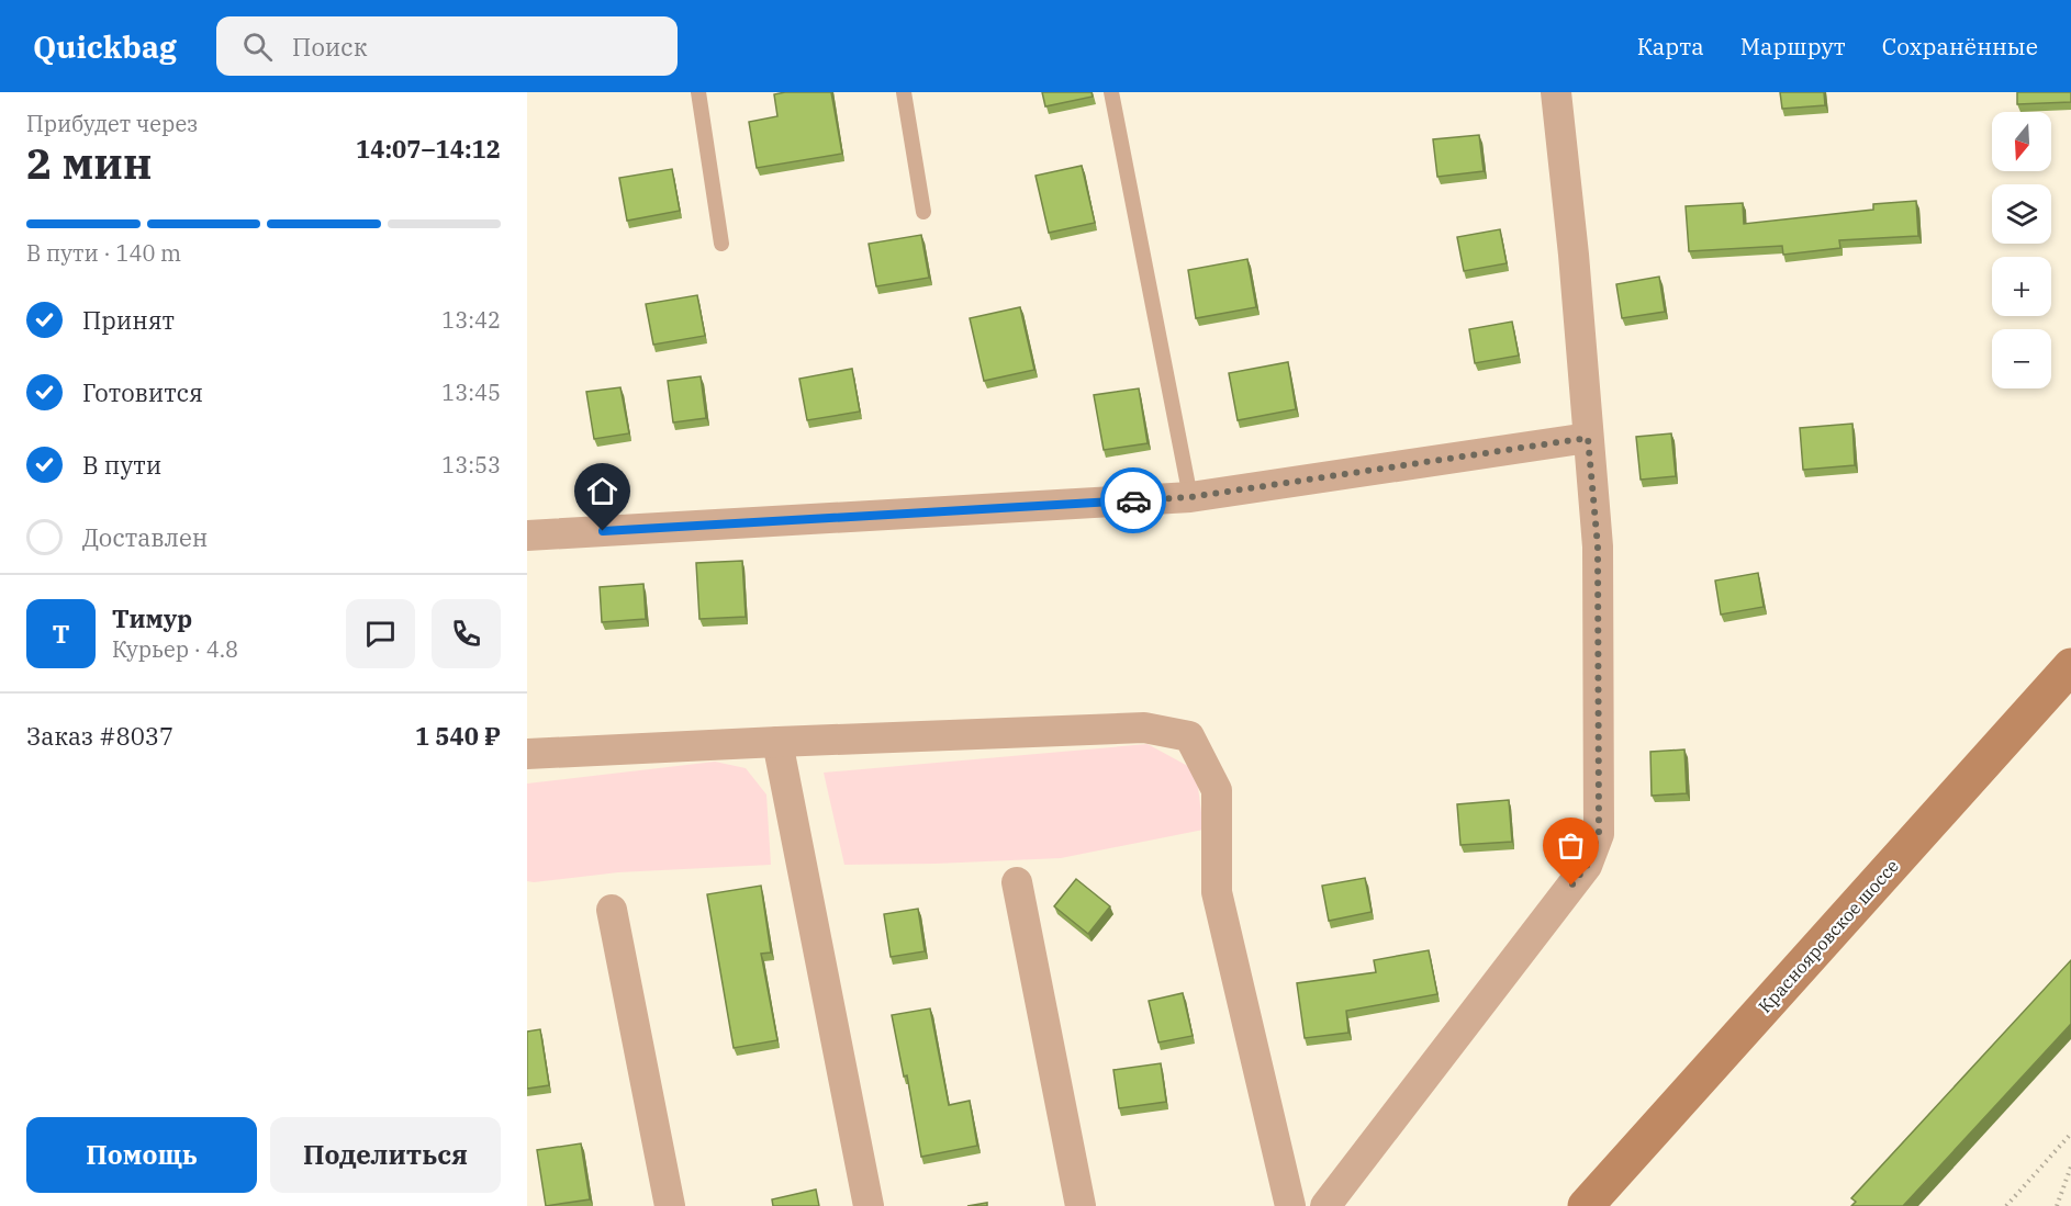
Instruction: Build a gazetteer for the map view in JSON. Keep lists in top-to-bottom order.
{
  "streets": {
    "street": ["Краснояровское шоссе"]
  },
  "north": "bottom",
  "page": {
    "header": "Quickbag",
    "search": "Поиск",
    "nav": ["Карта", "Маршрут", "Сохранённые"],
    "heading": ["2 мин", "Прибудет через", "14:07–14:12"],
    "panel": [
      "Тимур",
      "Курьер · 4.8",
      "Заказ #8037",
      "1 540 ₽"
    ],
    "map_buttons": ["+", "−"],
    "bar": "В пути · 140 m",
    "list": [
      ["Принят", "13:42"],
      ["Готовится", "13:45"],
      ["В пути", "13:53"],
      "Доставлен"
    ],
    "round": "Т",
    "buttons": ["Помощь", "Поделиться"]
  }
}
